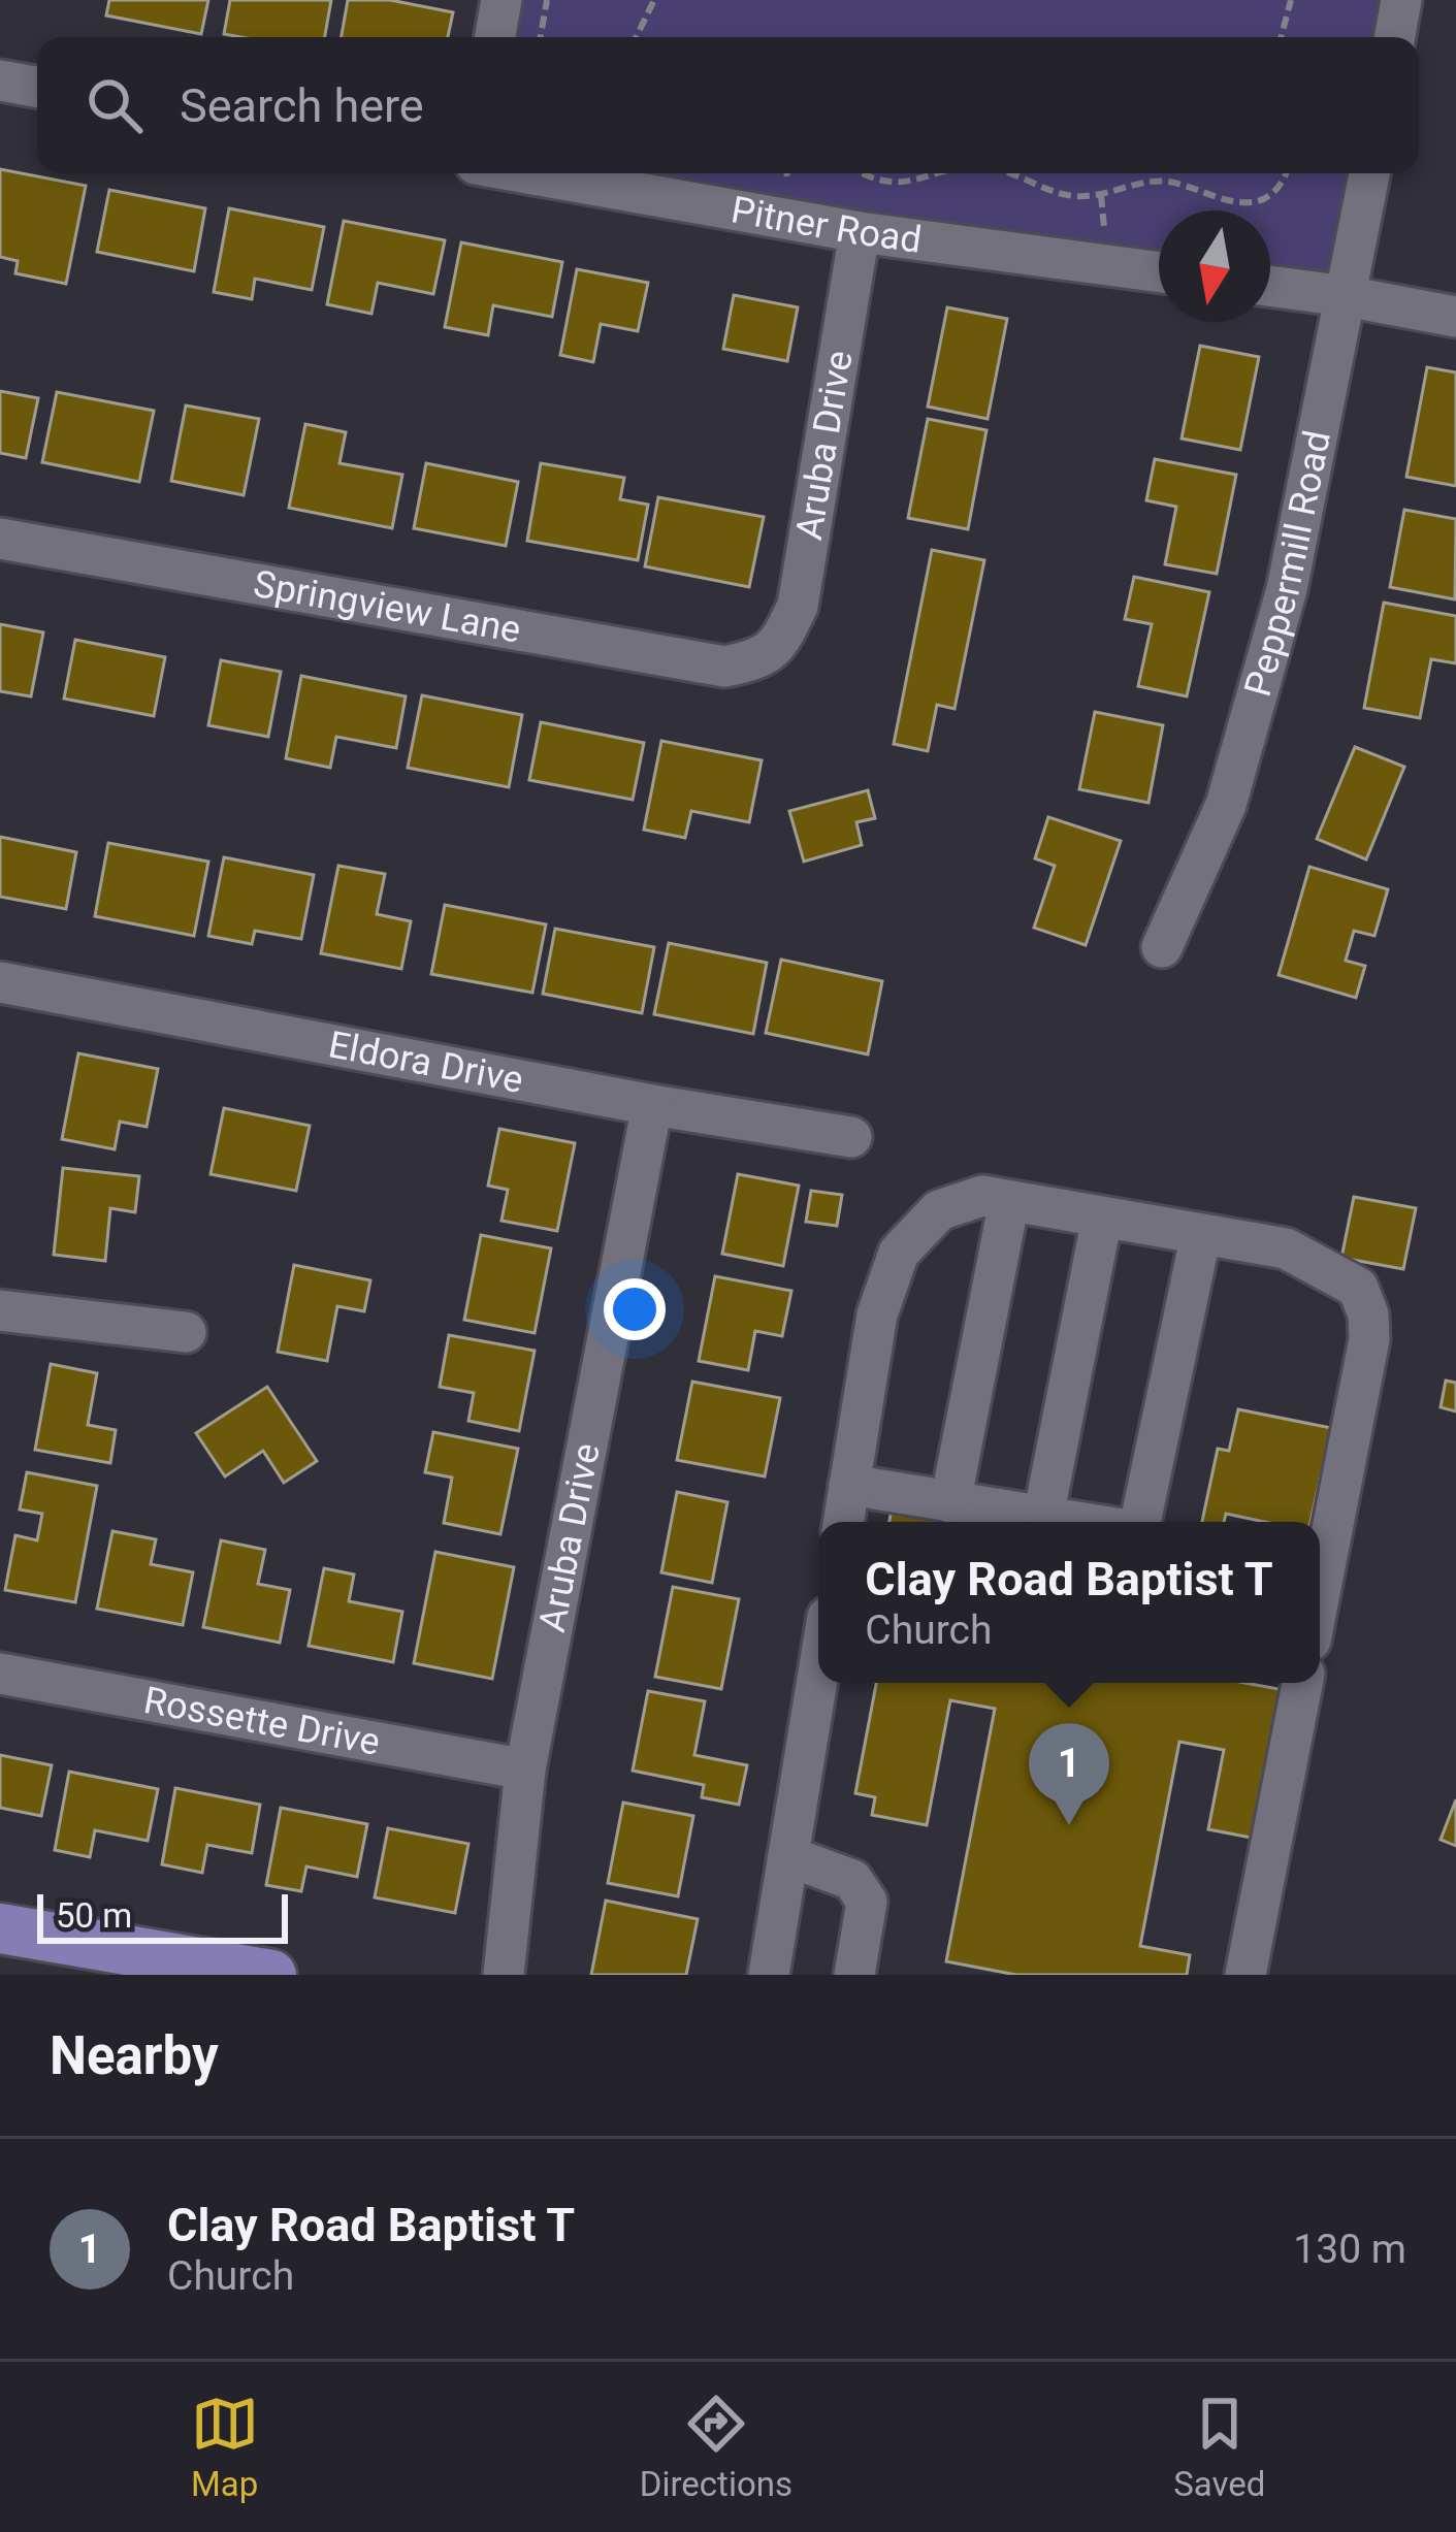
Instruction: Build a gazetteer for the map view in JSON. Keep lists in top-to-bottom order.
{
  "streets": {
    "street": [
      "Pitner Road",
      "Aruba Drive",
      "Peppermill Road",
      "Springview Lane",
      "Eldora Drive",
      "Rossette Drive"
    ]
  },
  "crossings": [
    ["Pitner Road", "Aruba Drive"],
    ["Aruba Drive", "Springview Lane"],
    ["Aruba Drive", "Eldora Drive"],
    ["Aruba Drive", "Rossette Drive"]
  ],
  "scale_bar": "50 m",
  "north": "bottom",
  "page": {
    "search": "Search here",
    "popup": ["Clay Road Baptist T", "Church"],
    "pins": "1",
    "scale": "50 m",
    "heading": "Nearby",
    "list": [
      {
        "mark": "1",
        "name": "Clay Road Baptist T",
        "note": "Church",
        "value": "130 m"
      }
    ],
    "nav": ["Map", "Directions", "Saved"]
  }
}
